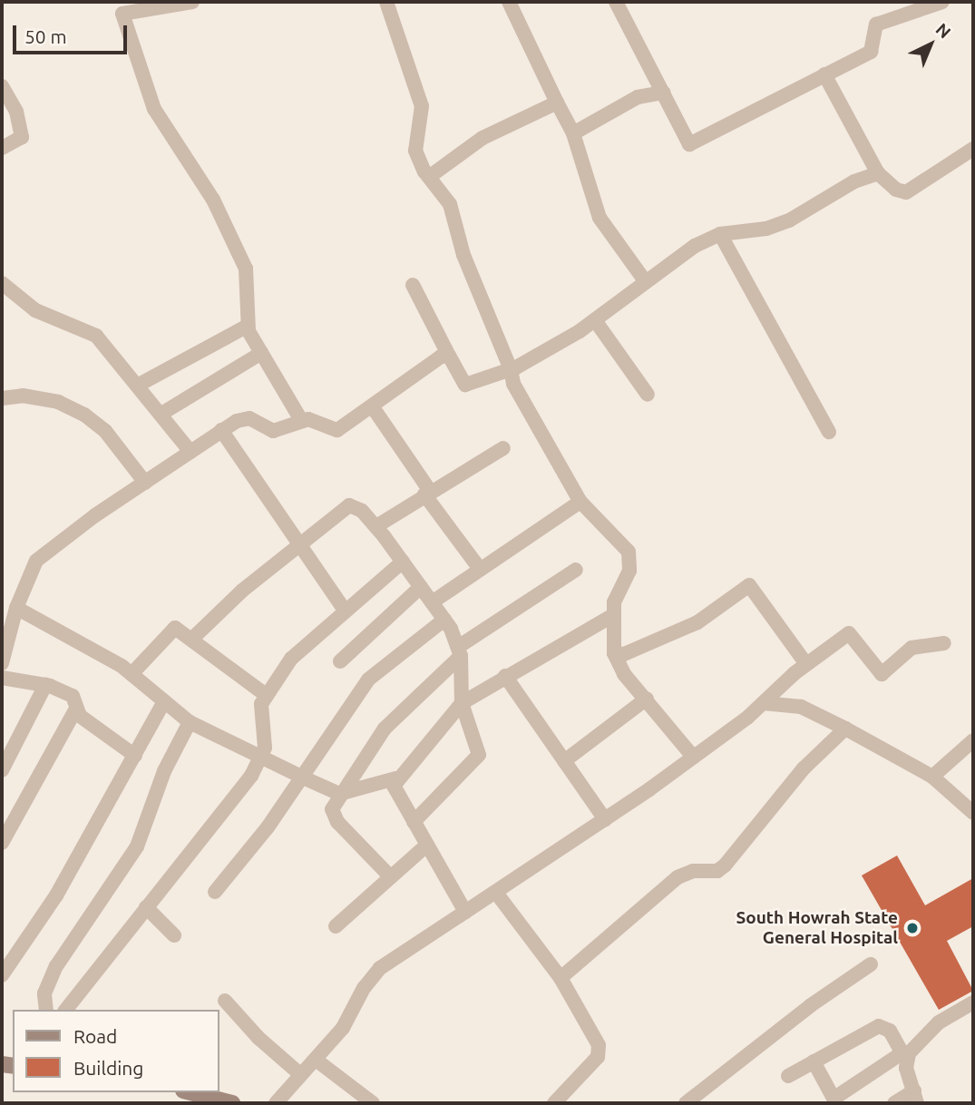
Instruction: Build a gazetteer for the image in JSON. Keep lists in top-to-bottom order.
{
  "places": ["South Howrah State General Hospital"],
  "legend": ["Road", "Building"],
  "scale_bar": "50 m",
  "north": "top right"
}
